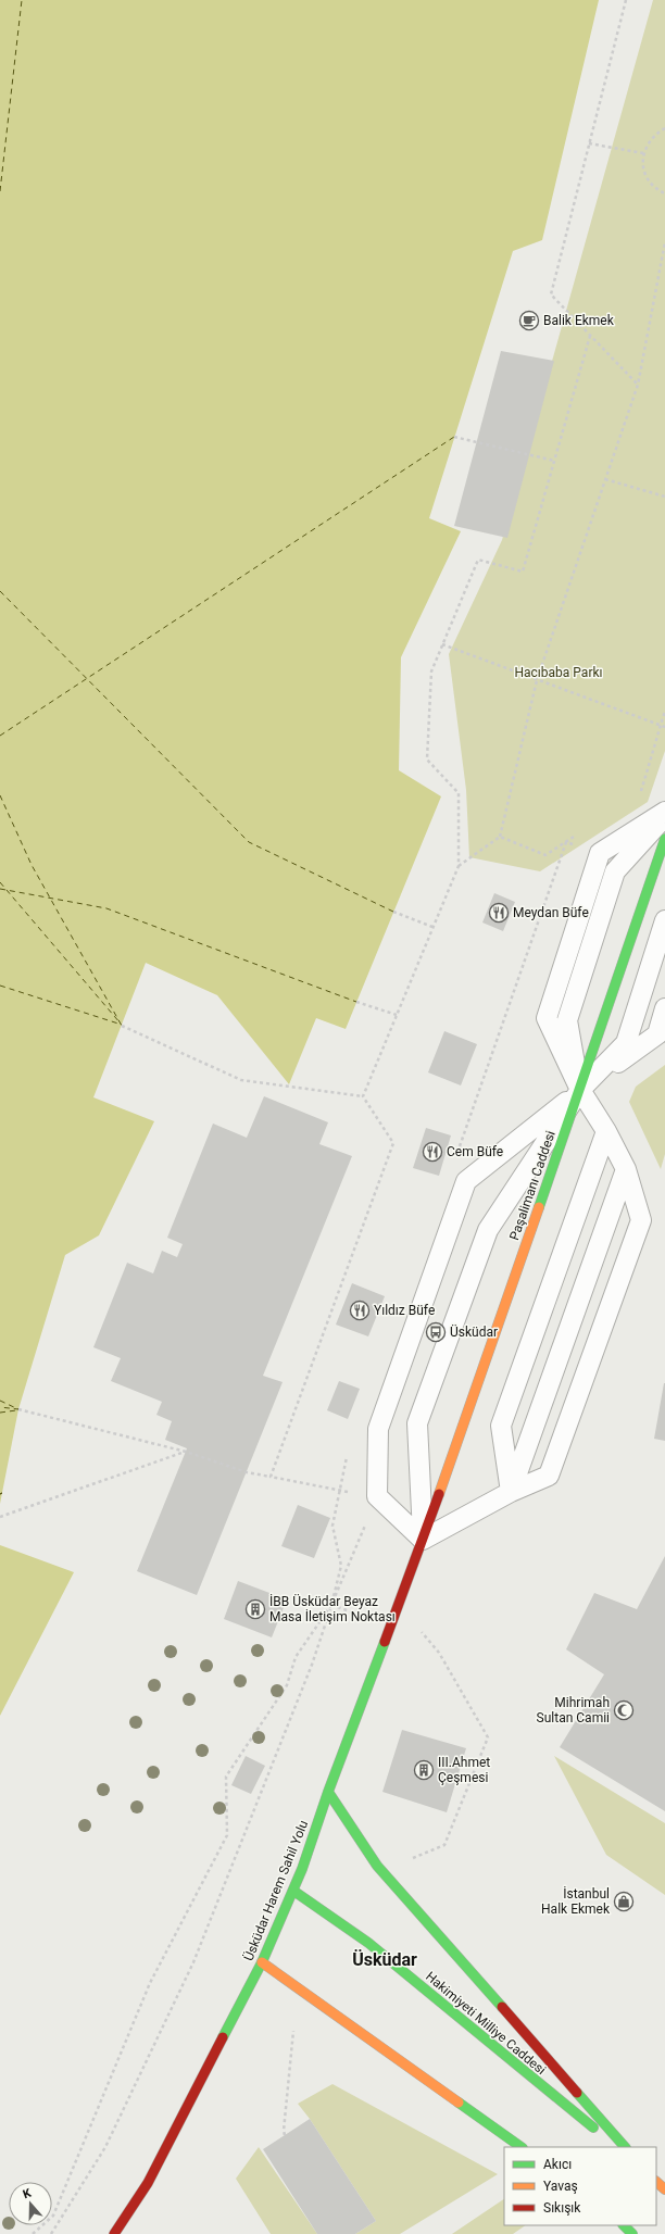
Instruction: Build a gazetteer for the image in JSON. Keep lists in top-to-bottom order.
{
  "streets": {
    "main road": ["Paşalimanı Caddesi", "Üsküdar Harem Sahil Yolu", "Hakimiyeti Milliye Caddesi"]
  },
  "crossings": [
    ["Paşalimanı Caddesi", "Üsküdar Harem Sahil Yolu"],
    ["Üsküdar Harem Sahil Yolu", "Hakimiyeti Milliye Caddesi"]
  ],
  "districts": ["Üsküdar"],
  "parks": ["Hacıbaba Parkı"],
  "places": {
    "cafe": ["Balik Ekmek"],
    "restaurant": ["Meydan Büfe", "Cem Büfe", "Yıldız Büfe"],
    "bus stop": ["Üsküdar"],
    "building": ["İBB Üsküdar Beyaz Masa İletişim Noktası", "III.Ahmet Çeşmesi"],
    "mosque": ["Mihrimah Sultan Camii"],
    "shop": ["İstanbul Halk Ekmek"]
  },
  "legend": ["Akıcı", "Yavaş", "Sıkışık"],
  "north": "top"
}
